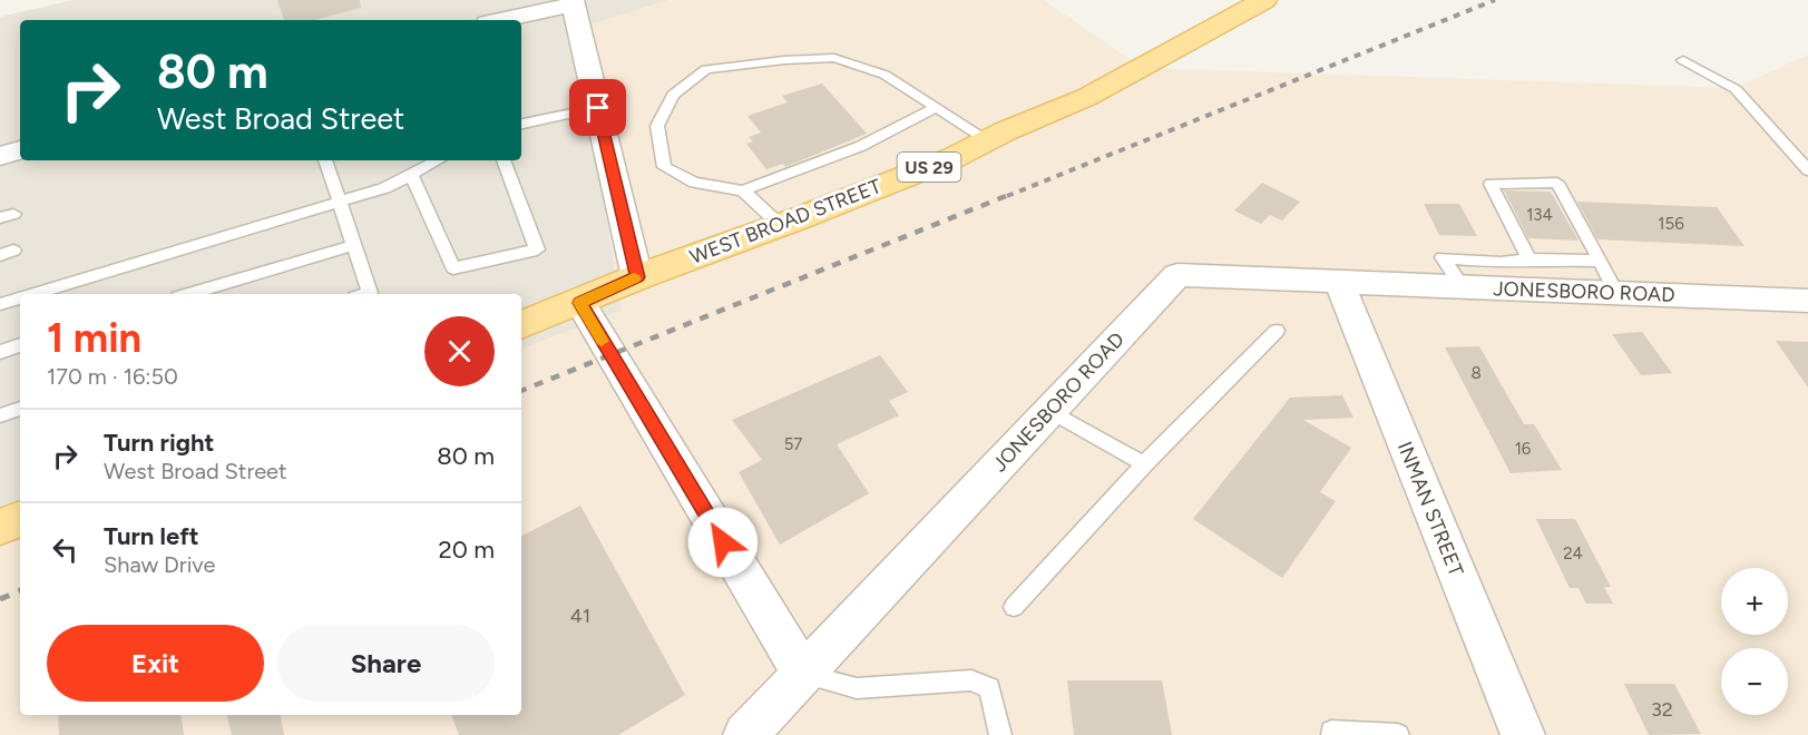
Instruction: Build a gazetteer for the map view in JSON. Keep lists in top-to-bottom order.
{
  "streets": {
    "main road": ["US 29", "WEST BROAD STREET"],
    "street": ["JONESBORO ROAD", "INMAN STREET"]
  },
  "crossings": [
    ["JONESBORO ROAD", "INMAN STREET"]
  ],
  "house_numbers": [
    "134",
    "156",
    "8",
    "57",
    "16",
    "24",
    "41",
    "32"
  ],
  "page": {
    "turn": ["80 m", "West Broad Street"],
    "heading": ["1 min", "170 m · 16:50"],
    "list": [
      {
        "name": "Turn right",
        "note": "West Broad Street",
        "value": "80 m"
      },
      {
        "name": "Turn left",
        "note": "Shaw Drive",
        "value": "20 m"
      }
    ],
    "map_buttons": ["+", "−"],
    "buttons": ["Exit", "Share"]
  }
}
